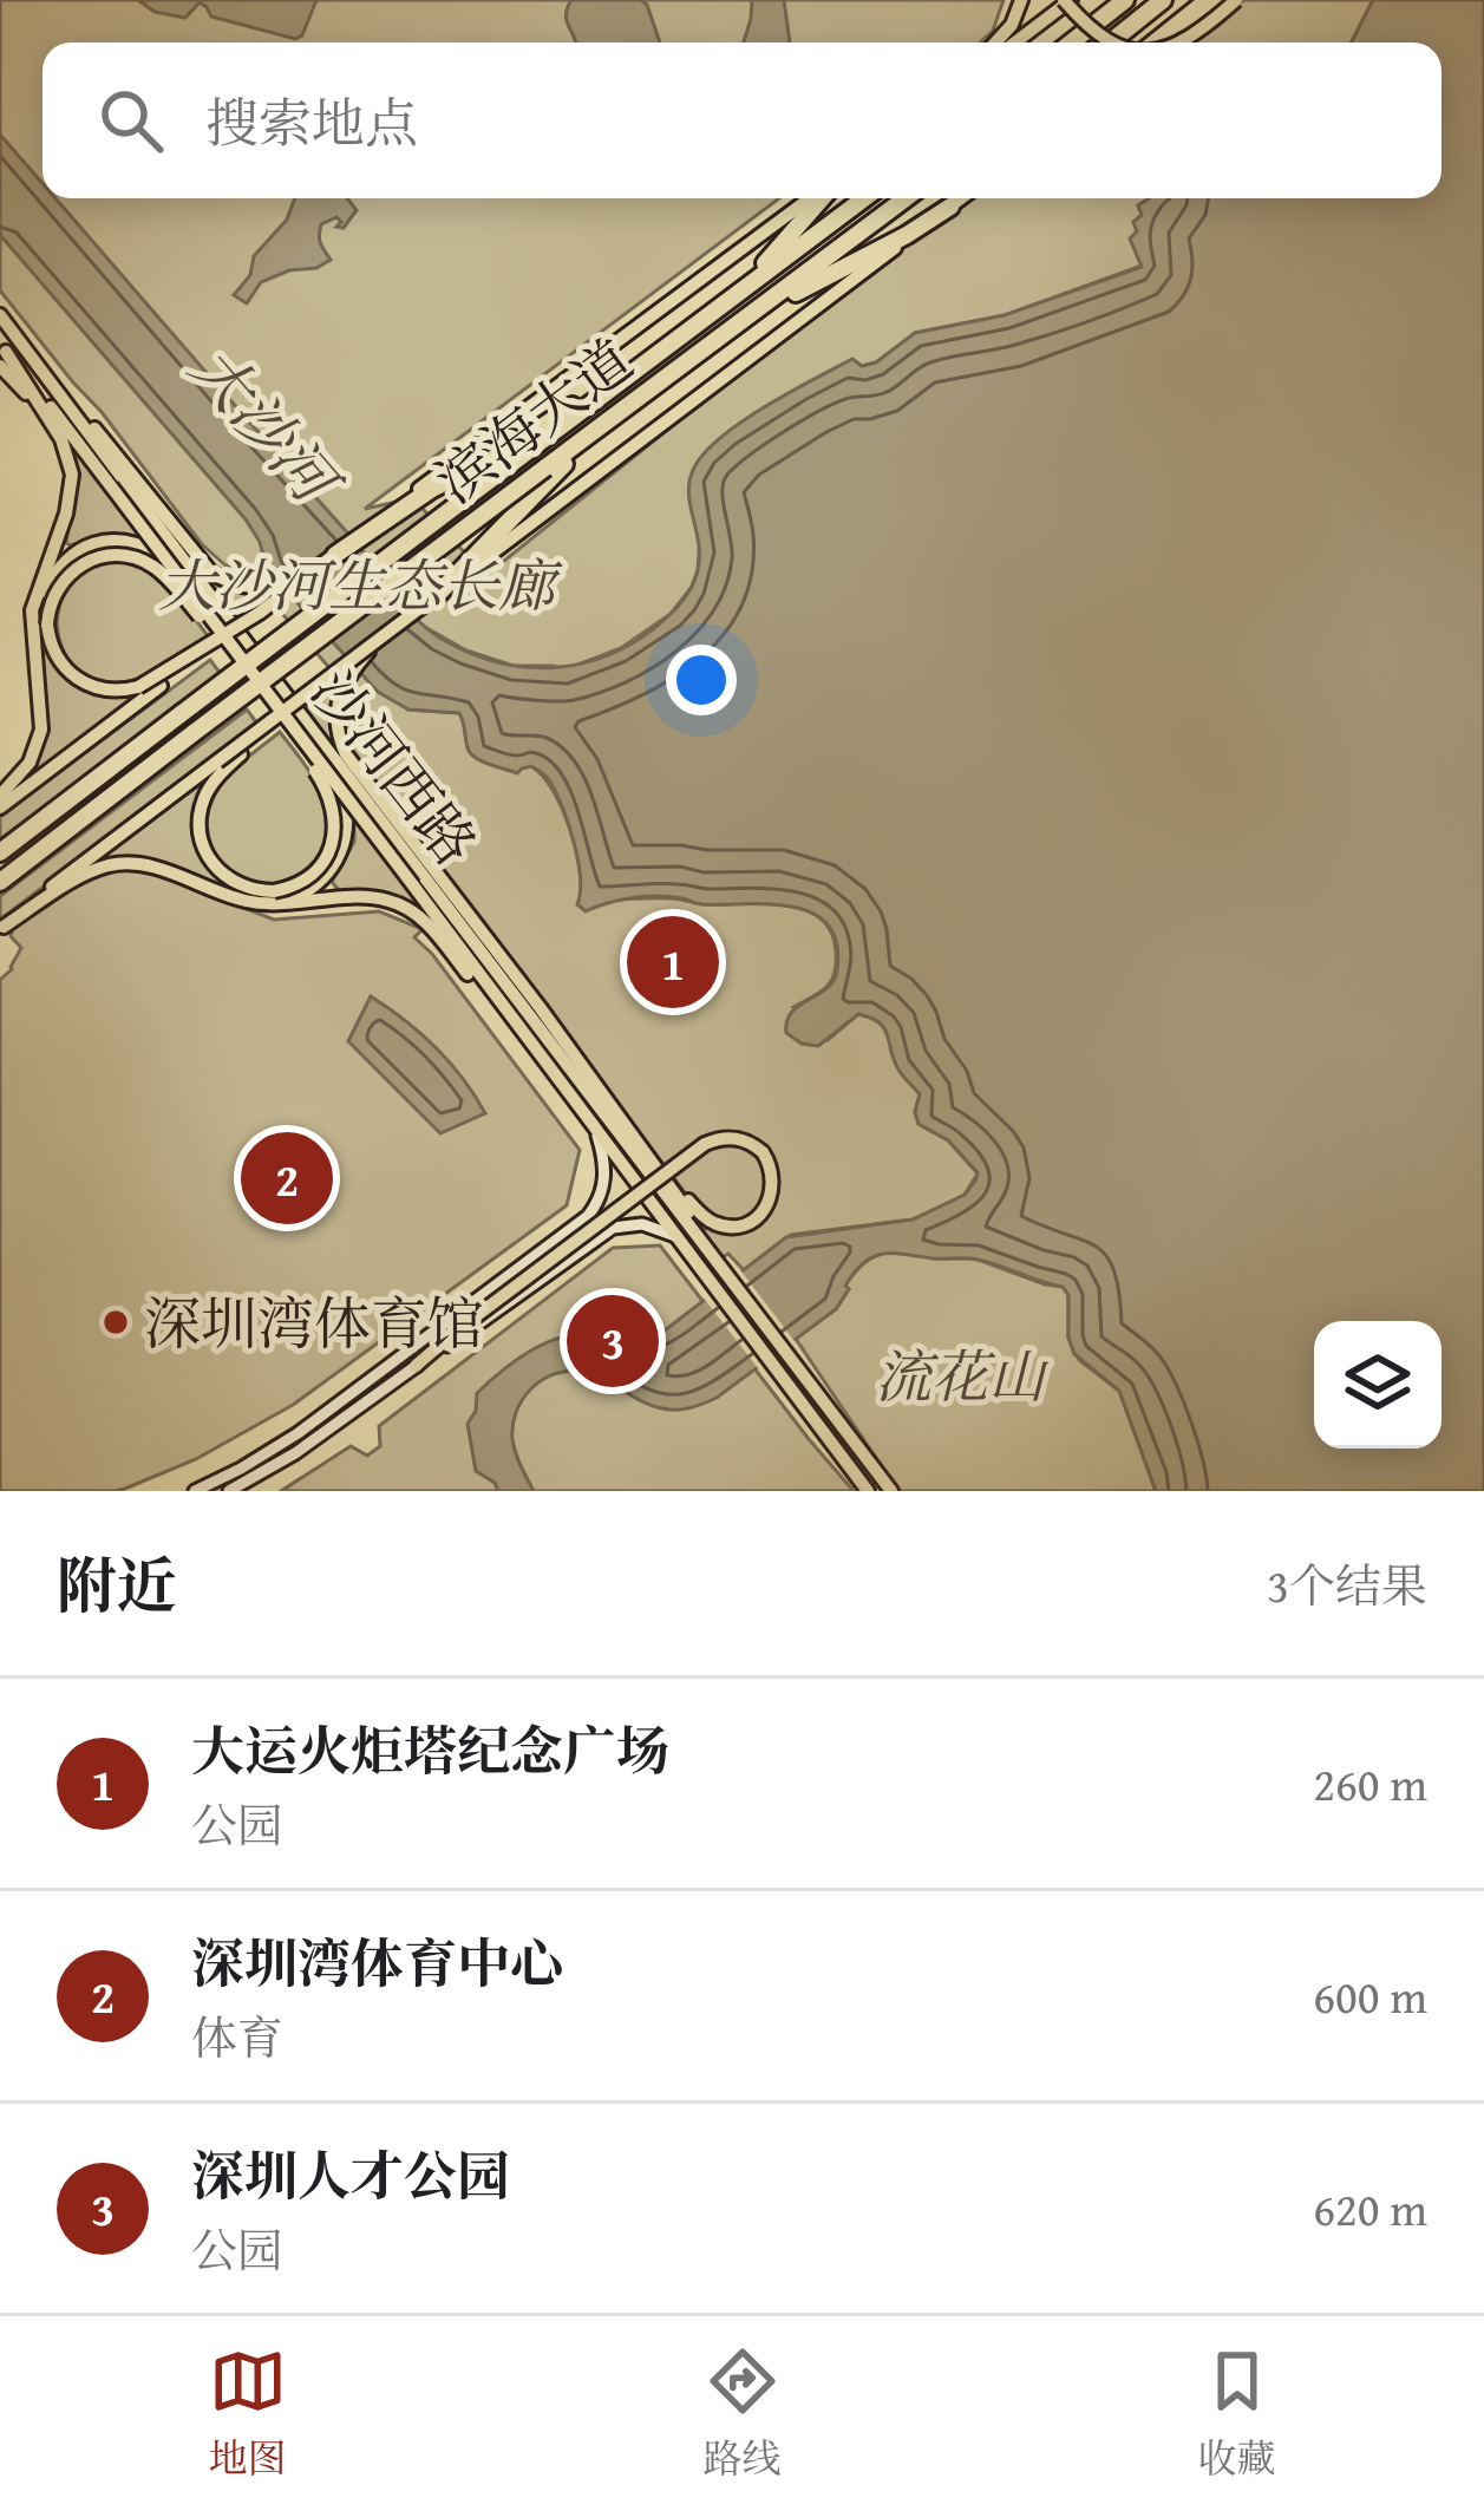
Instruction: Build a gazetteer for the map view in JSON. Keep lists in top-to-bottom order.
{
  "streets": {
    "highway": ["滨海大道"],
    "main road": ["沙河西路"]
  },
  "water": ["大沙河"],
  "parks": ["大沙河生态长廊", "流花山"],
  "places": ["深圳湾体育馆"],
  "page": {
    "search": "搜索地点",
    "pins": ["1", "2", "3"],
    "heading": ["附近", "3个结果"],
    "list": [
      {
        "mark": "1",
        "name": "大运火炬塔纪念广场",
        "note": "公园",
        "value": "260 m"
      },
      {
        "mark": "2",
        "name": "深圳湾体育中心",
        "note": "体育",
        "value": "600 m"
      },
      {
        "mark": "3",
        "name": "深圳人才公园",
        "note": "公园",
        "value": "620 m"
      }
    ],
    "nav": ["地图", "路线", "收藏"]
  }
}
